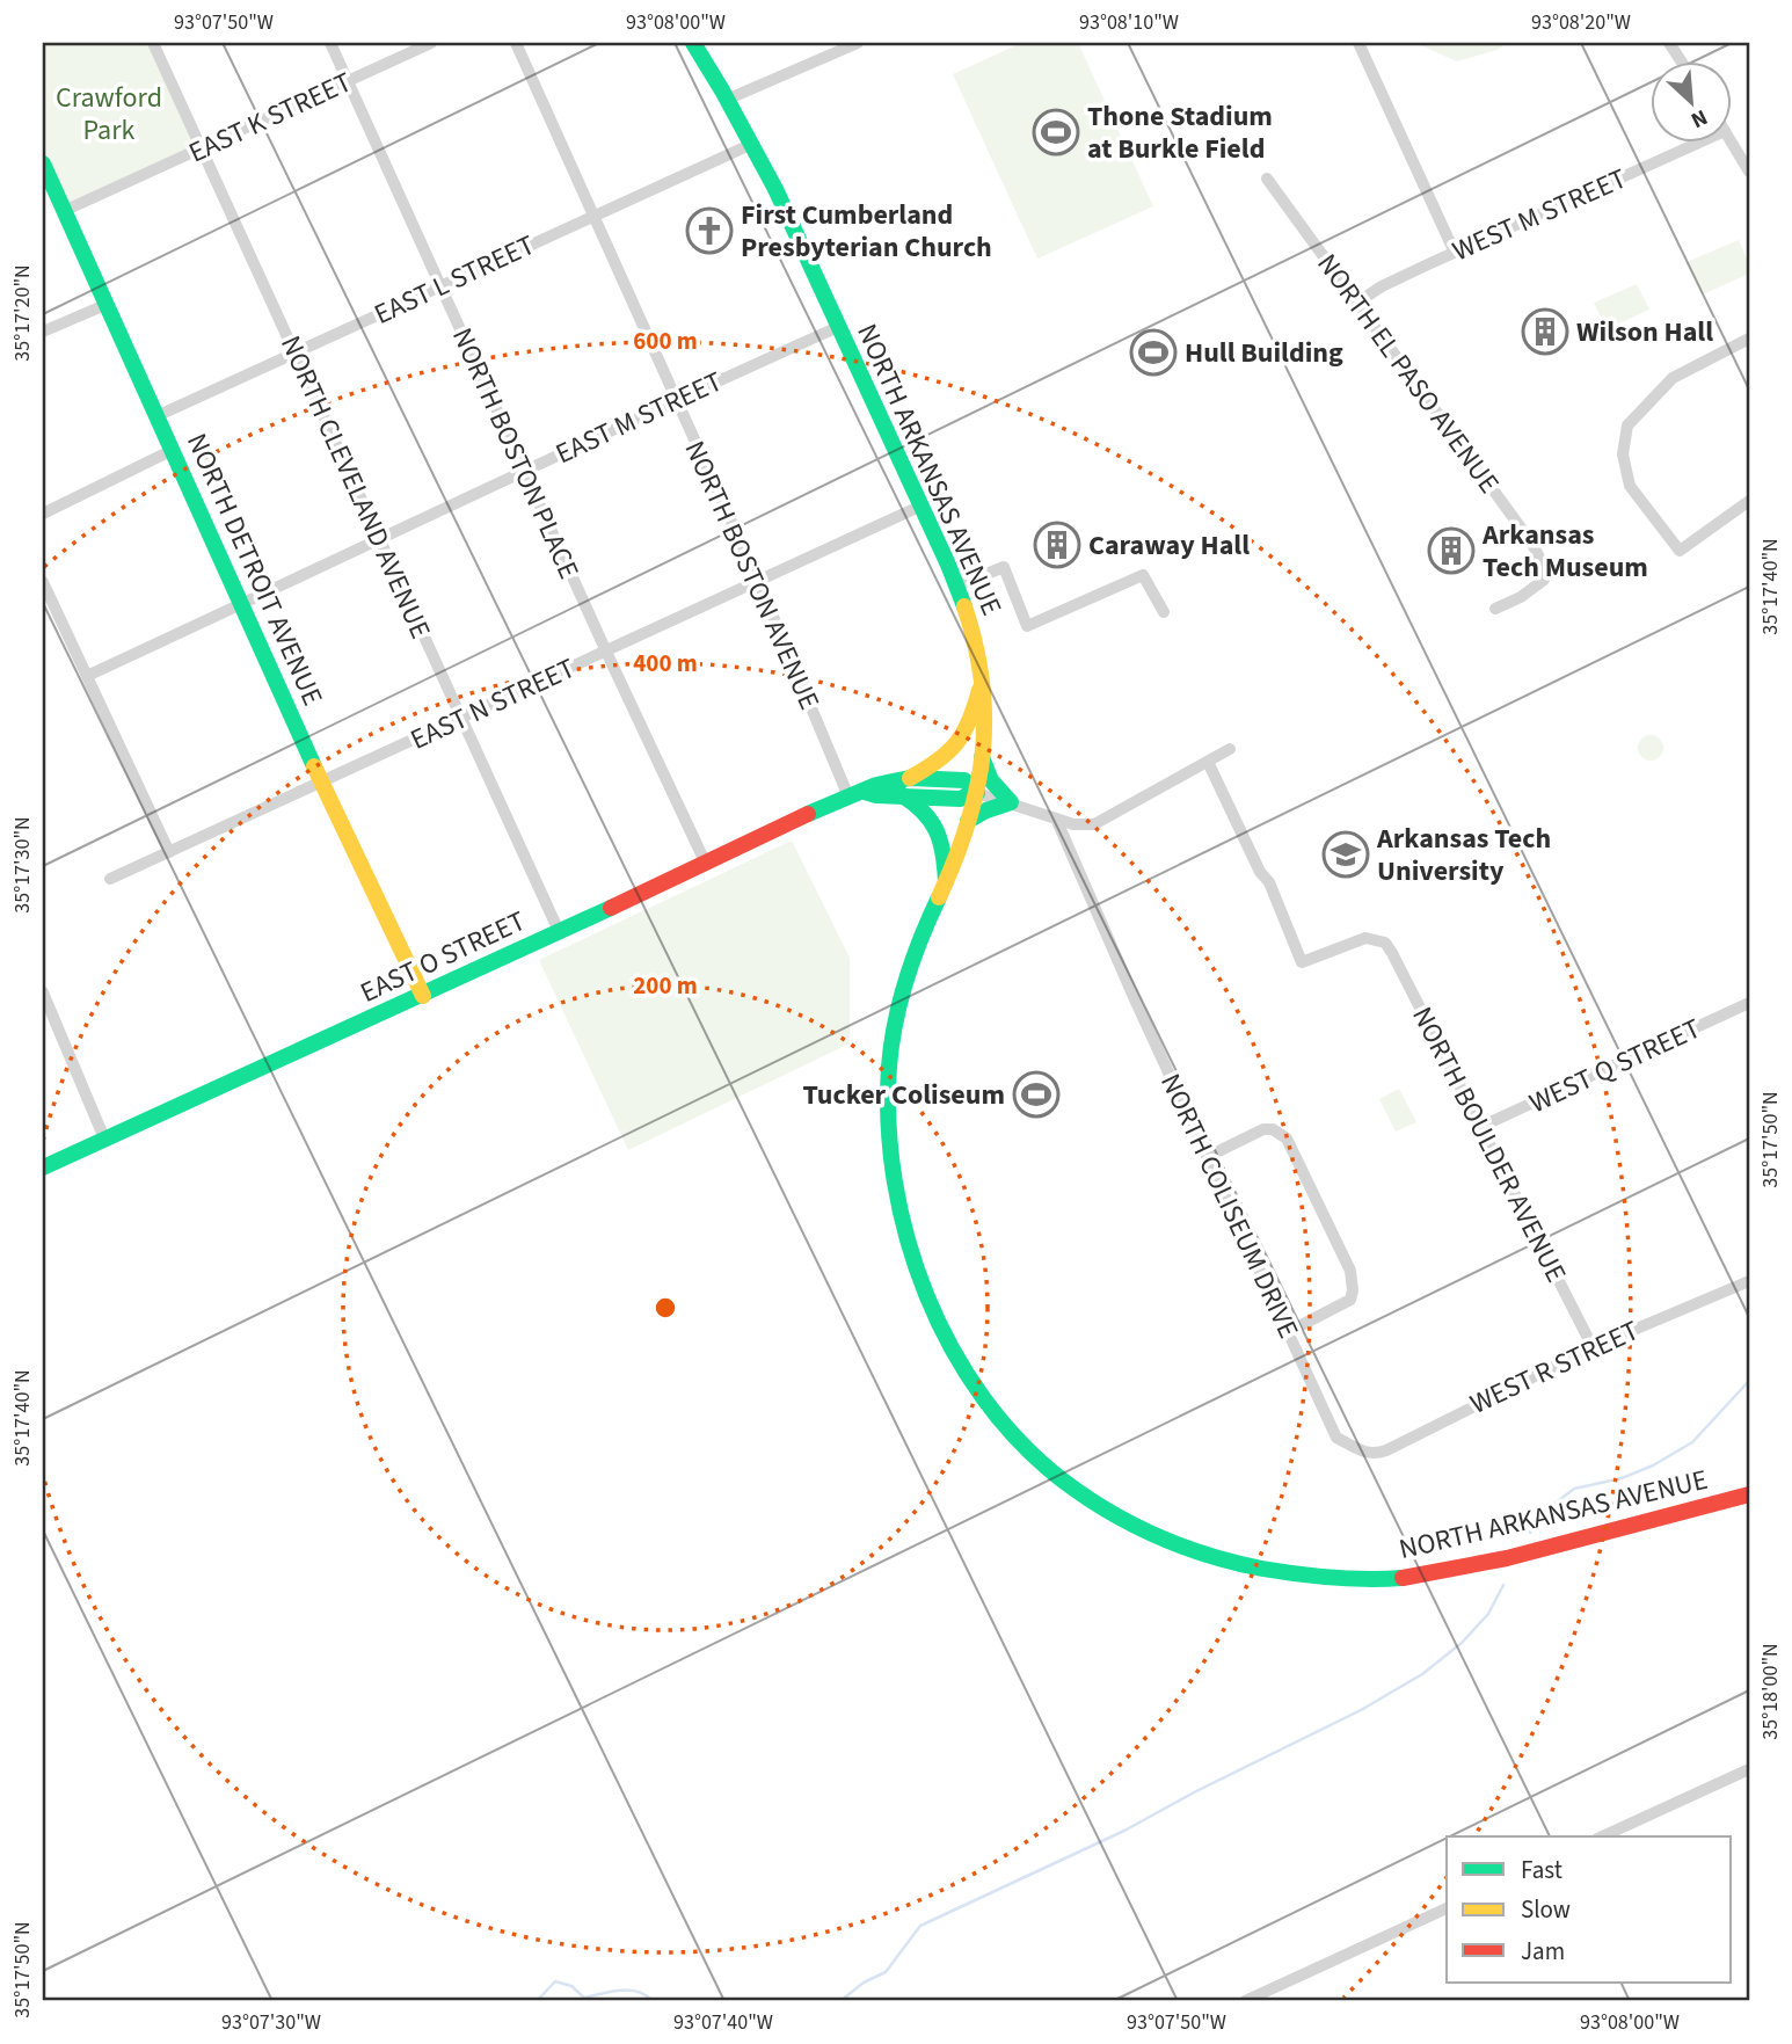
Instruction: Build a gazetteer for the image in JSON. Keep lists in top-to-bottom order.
{
  "streets": {
    "main road": ["NORTH ARKANSAS AVENUE", "NORTH DETROIT AVENUE", "EAST O STREET"],
    "street": [
      "EAST K STREET",
      "WEST M STREET",
      "EAST L STREET",
      "NORTH EL PASO AVENUE",
      "EAST M STREET",
      "NORTH BOSTON PLACE",
      "NORTH CLEVELAND AVENUE",
      "NORTH BOSTON AVENUE",
      "EAST N STREET",
      "WEST Q STREET",
      "NORTH BOULDER AVENUE",
      "NORTH COLISEUM DRIVE",
      "WEST R STREET"
    ]
  },
  "crossings": [
    ["EAST K STREET", "NORTH BOSTON PLACE"],
    ["EAST K STREET", "NORTH CLEVELAND AVENUE"],
    ["EAST K STREET", "NORTH DETROIT AVENUE"],
    ["WEST M STREET", "NORTH EL PASO AVENUE"],
    ["EAST L STREET", "NORTH BOSTON PLACE"],
    ["EAST L STREET", "NORTH ARKANSAS AVENUE"],
    ["EAST L STREET", "NORTH CLEVELAND AVENUE"],
    ["EAST L STREET", "NORTH DETROIT AVENUE"],
    ["EAST L STREET", "NORTH BOSTON AVENUE"],
    ["EAST M STREET", "NORTH BOSTON PLACE"],
    ["EAST M STREET", "NORTH ARKANSAS AVENUE"],
    ["EAST M STREET", "NORTH CLEVELAND AVENUE"],
    ["EAST M STREET", "NORTH DETROIT AVENUE"],
    ["EAST M STREET", "NORTH BOSTON AVENUE"],
    ["NORTH BOSTON PLACE", "EAST N STREET"],
    ["NORTH BOSTON PLACE", "EAST O STREET"],
    ["NORTH ARKANSAS AVENUE", "EAST N STREET"],
    ["NORTH ARKANSAS AVENUE", "EAST O STREET"],
    ["NORTH CLEVELAND AVENUE", "EAST N STREET"],
    ["NORTH CLEVELAND AVENUE", "EAST O STREET"],
    ["NORTH DETROIT AVENUE", "EAST N STREET"],
    ["NORTH DETROIT AVENUE", "EAST O STREET"],
    ["NORTH BOSTON AVENUE", "EAST N STREET"],
    ["NORTH BOSTON AVENUE", "EAST O STREET"],
    ["WEST Q STREET", "NORTH BOULDER AVENUE"],
    ["NORTH BOULDER AVENUE", "WEST R STREET"],
    ["NORTH COLISEUM DRIVE", "WEST R STREET"]
  ],
  "parks": ["Crawford Park"],
  "places": {
    "sports": ["Thone Stadium at Burkle Field", "Hull Building", "Tucker Coliseum"],
    "church": ["First Cumberland Presbyterian Church"],
    "building": ["Wilson Hall", "Caraway Hall", "Arkansas Tech Museum"],
    "school or university": ["Arkansas Tech University"]
  },
  "legend": ["Fast", "Slow", "Jam"],
  "north": "bottom right",
  "coordinates": [
    "93°07'50\"W",
    "93°08'00\"W",
    "93°08'10\"W",
    "93°08'20\"W",
    "35°17'20\"N",
    "35°17'40\"N",
    "35°17'30\"N",
    "35°17'50\"N",
    "35°18'00\"N",
    "93°07'30\"W",
    "93°07'40\"W"
  ],
  "rings": ["600 m", "400 m", "200 m"]
}
